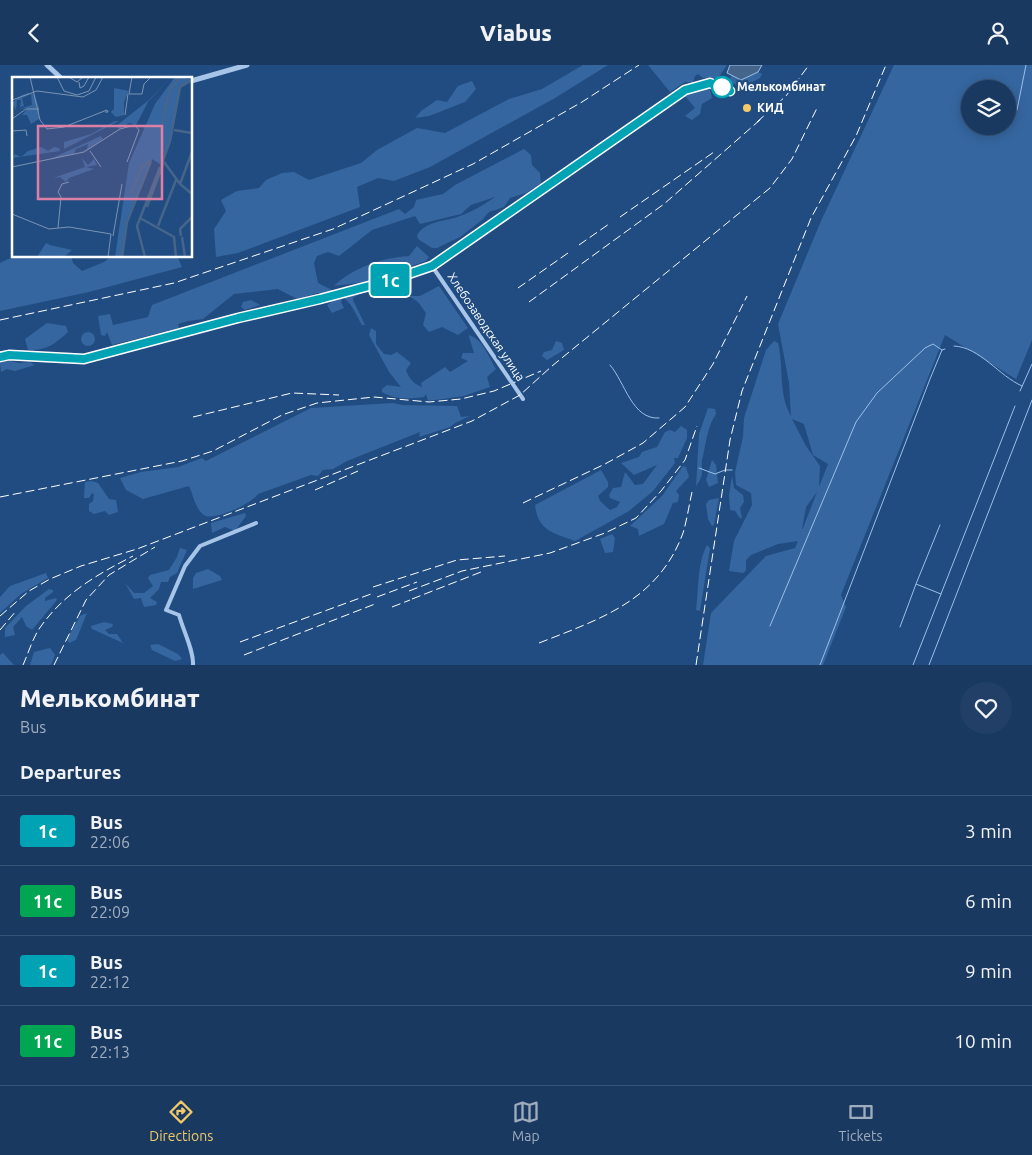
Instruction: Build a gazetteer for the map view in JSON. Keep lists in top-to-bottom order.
{
  "streets": {
    "street": ["Хлебозаводская улица"]
  },
  "places": ["Мелькомбинат", "КИД"],
  "lines": ["bus line 1с"],
  "page": {
    "header": "Viabus",
    "on_map": "1с",
    "heading": [
      ["Мелькомбинат", "Bus"],
      "Departures"
    ],
    "list": [
      {
        "mark": "1с",
        "name": "Bus",
        "note": "22:06",
        "value": "3 min"
      },
      {
        "mark": "11с",
        "name": "Bus",
        "note": "22:09",
        "value": "6 min"
      },
      {
        "mark": "1с",
        "name": "Bus",
        "note": "22:12",
        "value": "9 min"
      },
      {
        "mark": "11с",
        "name": "Bus",
        "note": "22:13",
        "value": "10 min"
      }
    ],
    "tabs": ["Directions", "Map", "Tickets"]
  }
}
